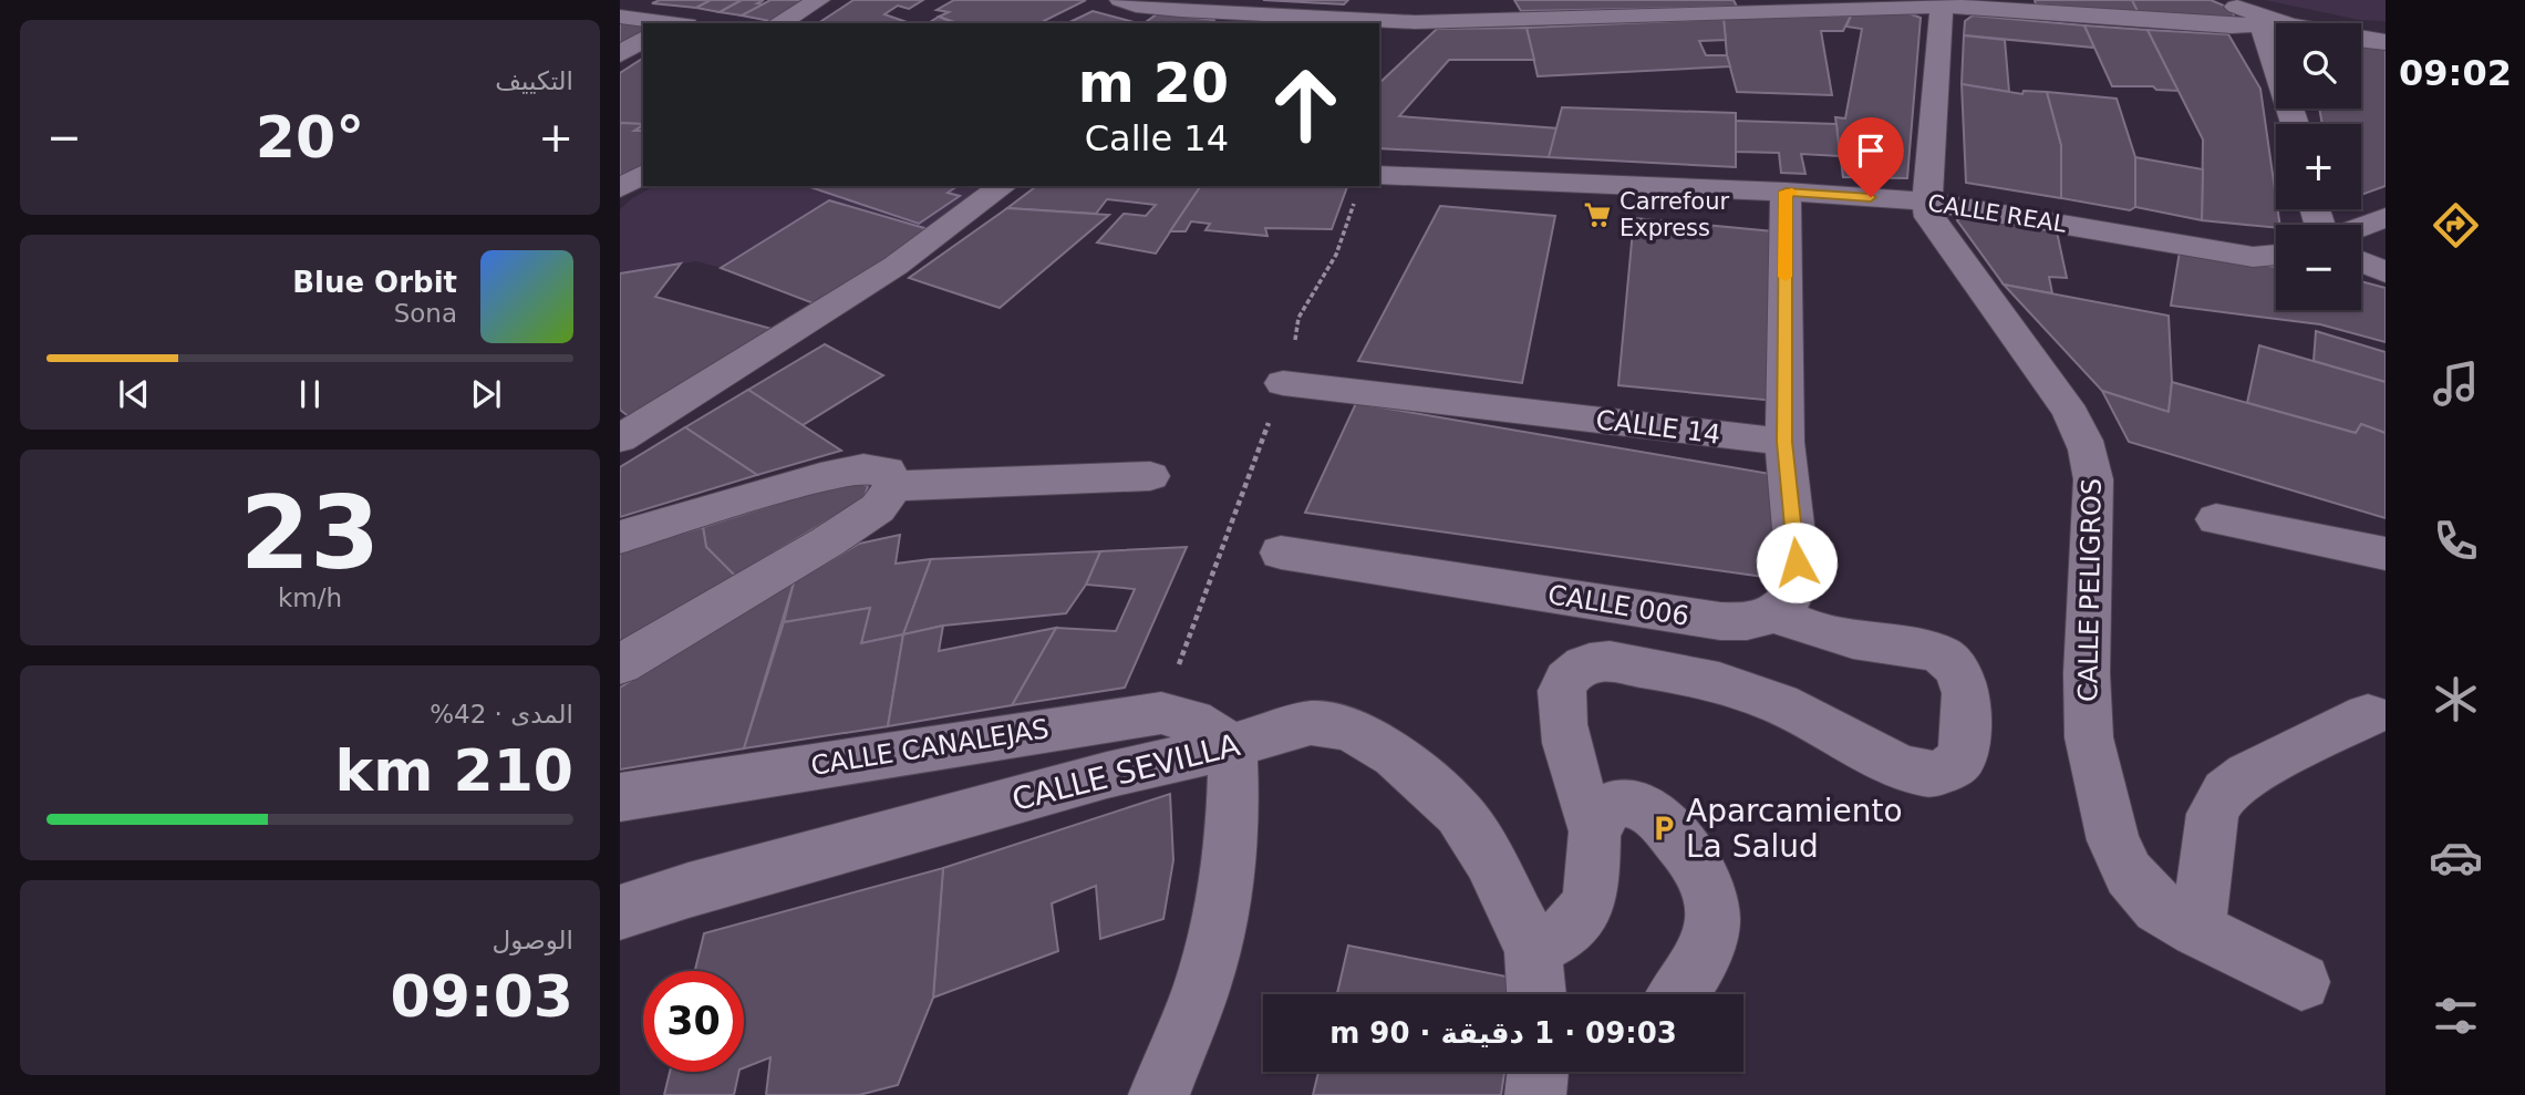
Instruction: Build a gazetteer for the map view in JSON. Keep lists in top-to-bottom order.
{
  "streets": {
    "street": [
      "CALLE REAL",
      "CALLE 14",
      "CALLE PELIGROS",
      "CALLE 006",
      "CALLE CANALEJAS",
      "CALLE SEVILLA"
    ]
  },
  "crossings": [
    ["CALLE REAL", "CALLE PELIGROS"],
    ["CALLE CANALEJAS", "CALLE SEVILLA"]
  ],
  "places": {
    "supermarket": ["Carrefour Express"],
    "parking": ["Aparcamiento La Salud"]
  },
  "page": {
    "tabs": "09:02",
    "tile": [
      "التكييف",
      ["23", "km/h"],
      ["المدى · 42%", "210 km"],
      ["الوصول", "09:03"]
    ],
    "map_buttons": ["+", "−"],
    "turn": ["20 m", "Calle 14"],
    "heat": ["−", "20°", "+"],
    "song": ["Blue Orbit", "Sona"],
    "limit": "30",
    "trip": "09:03 · 1 دقيقة · 90 m"
  }
}
